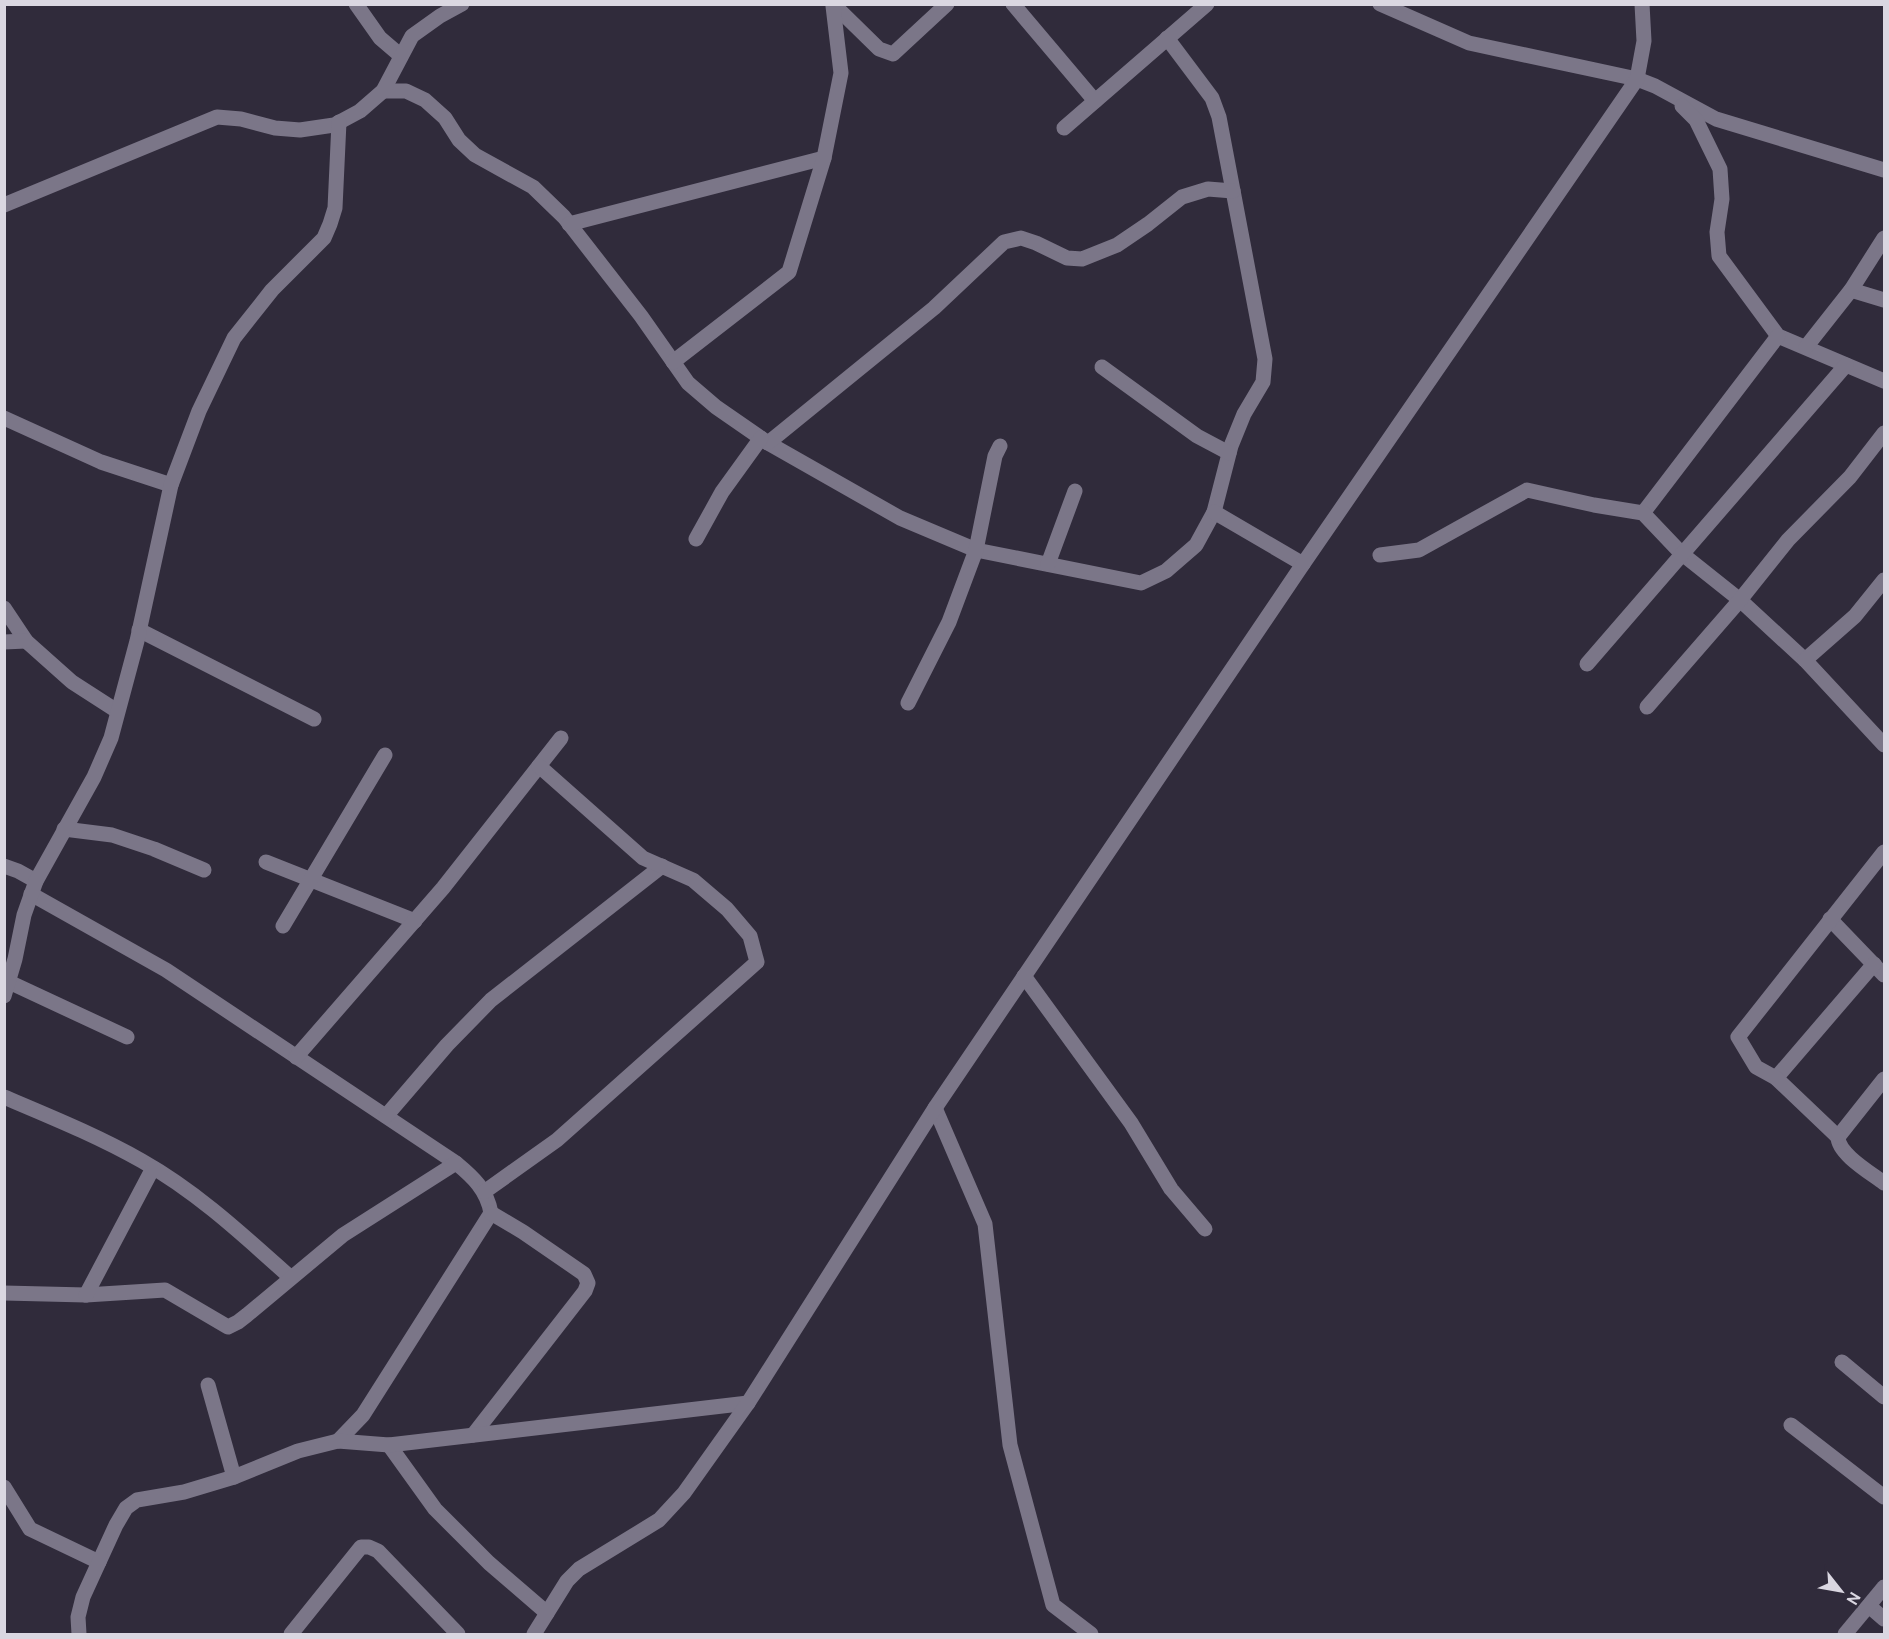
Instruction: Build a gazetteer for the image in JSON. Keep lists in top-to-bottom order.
{
  "north": "bottom right"
}
